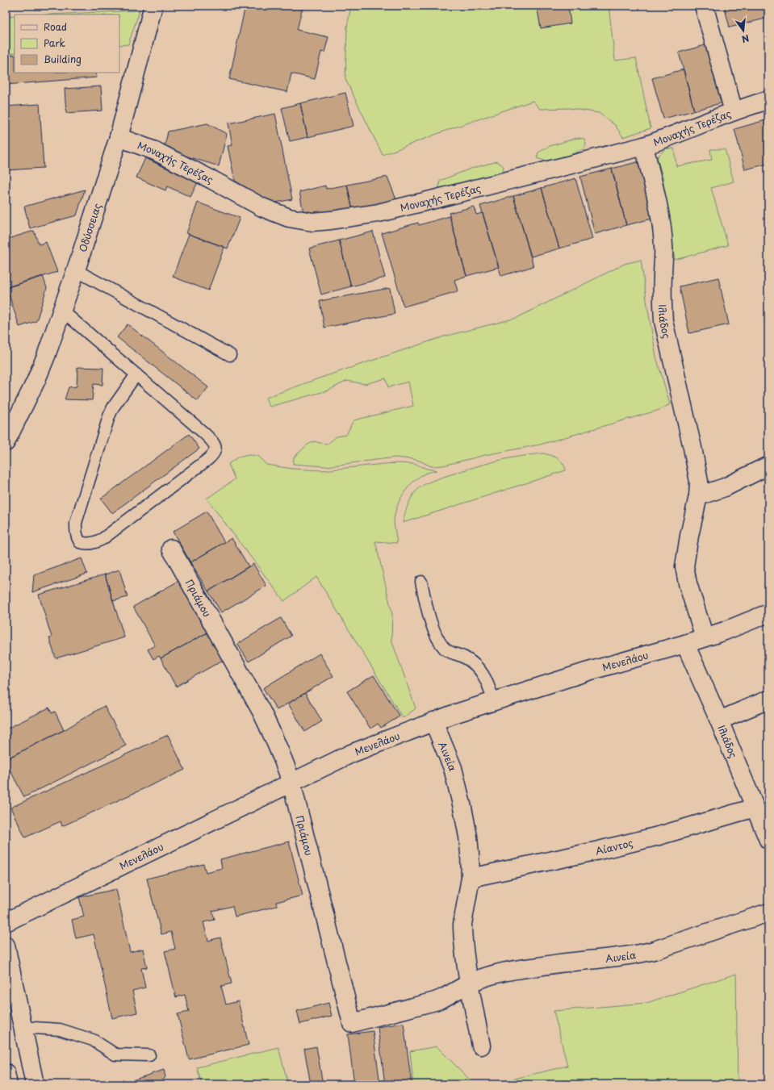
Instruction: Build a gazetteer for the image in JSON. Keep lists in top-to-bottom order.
{
  "streets": {
    "street": [
      "Μοναχής Τερέζας",
      "Οδύσσειας",
      "Ιλιάδος",
      "Πριάμου",
      "Μενελάου",
      "Αινεία",
      "Αίαντος"
    ]
  },
  "crossings": [
    ["Μοναχής Τερέζας", "Οδύσσειας"],
    ["Μοναχής Τερέζας", "Ιλιάδος"],
    ["Ιλιάδος", "Μενελάου"],
    ["Ιλιάδος", "Αίαντος"],
    ["Πριάμου", "Μενελάου"],
    ["Πριάμου", "Αινεία"],
    ["Μενελάου", "Αινεία"],
    ["Αινεία", "Αίαντος"]
  ],
  "legend": ["Road", "Park", "Building"],
  "north": "bottom"
}
